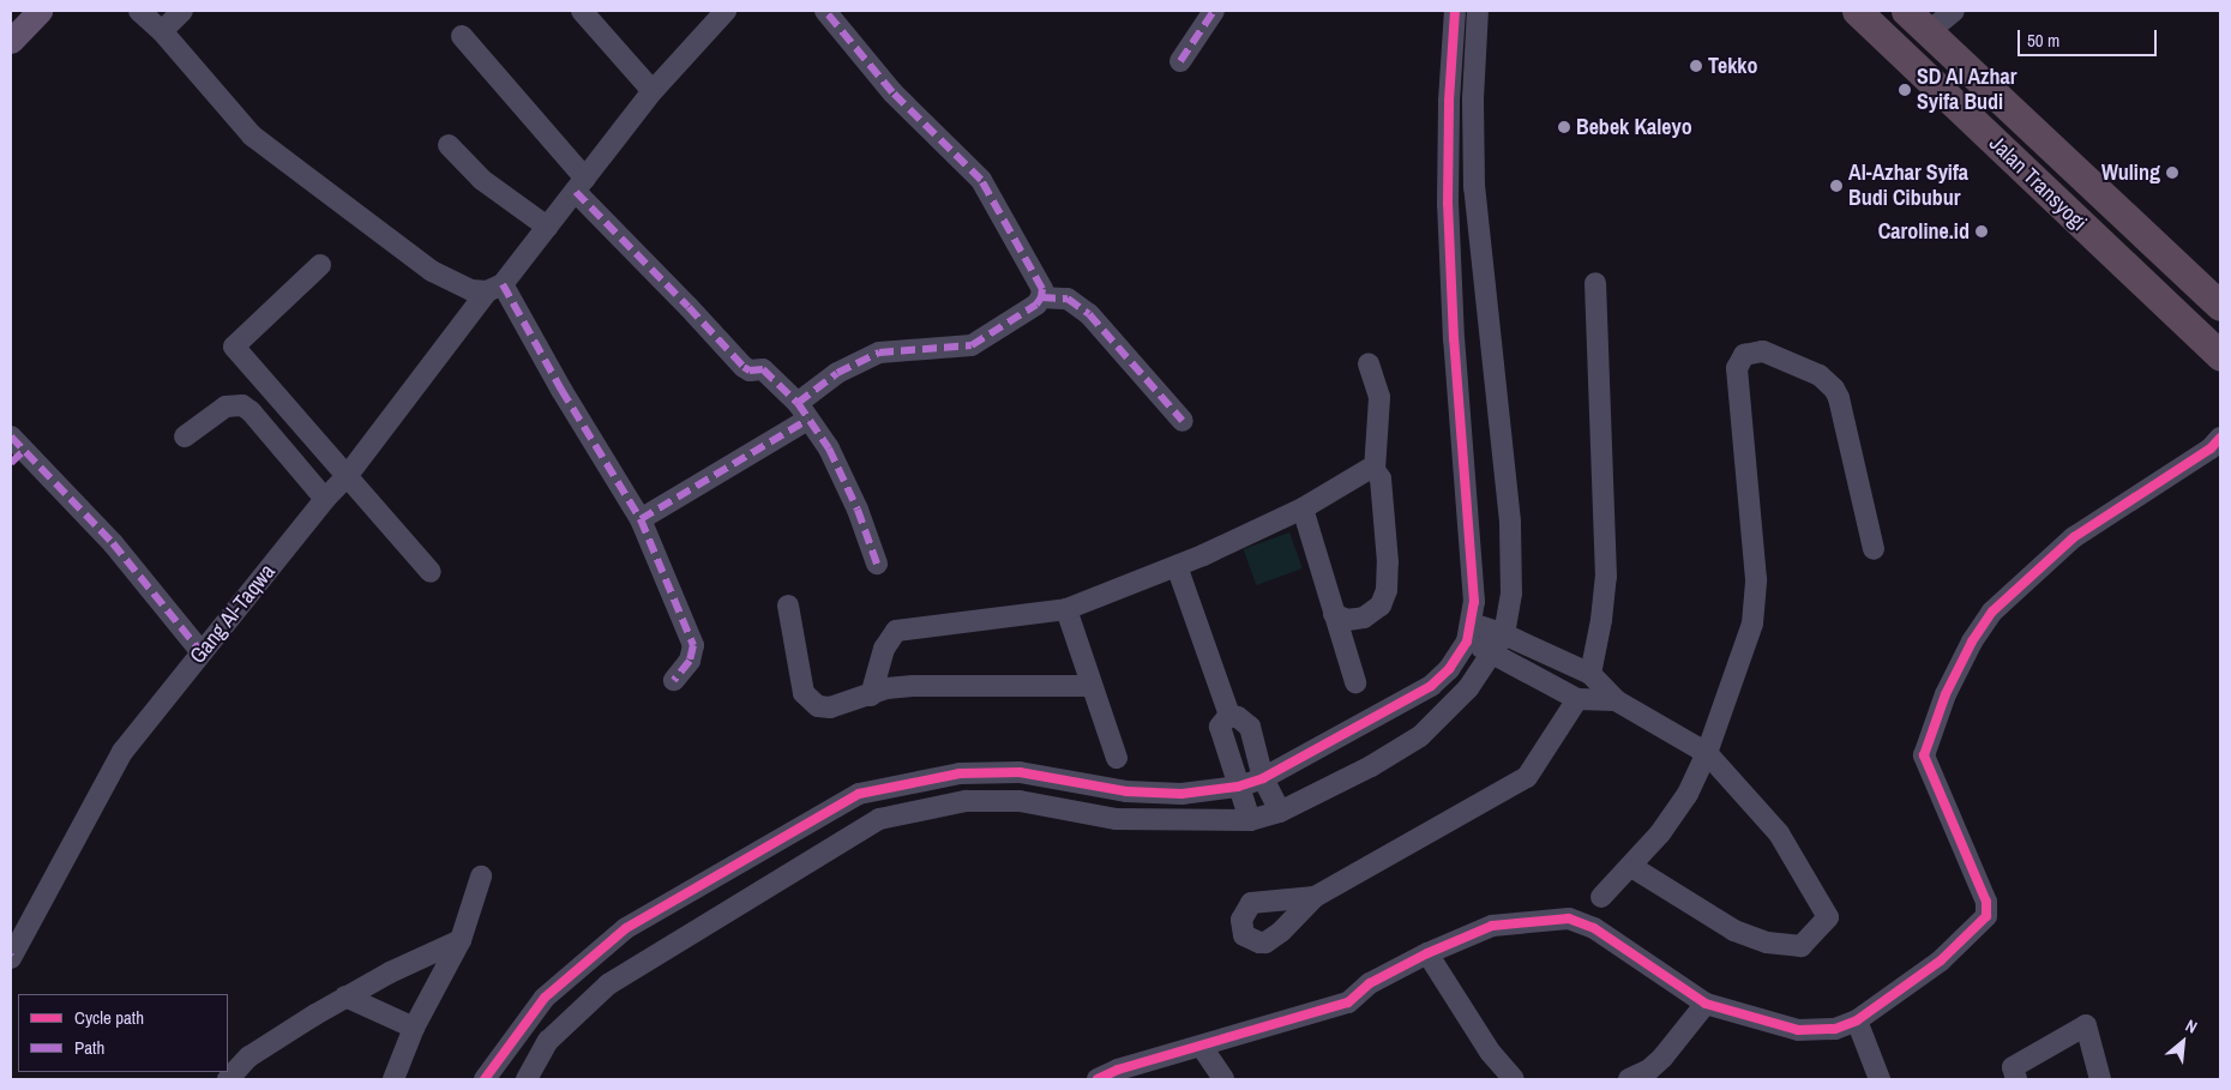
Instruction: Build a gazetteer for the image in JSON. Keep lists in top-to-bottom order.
{
  "streets": {
    "highway": ["Jalan Transyogi"],
    "street": ["Gang Al-Taqwa"]
  },
  "places": [
    "Tekko",
    "SD Al Azhar Syifa Budi",
    "Bebek Kaleyo",
    "Wuling",
    "Al-Azhar Syifa Budi Cibubur",
    "Caroline.id"
  ],
  "legend": ["Cycle path", "Path"],
  "scale_bar": "50 m",
  "north": "top right"
}
